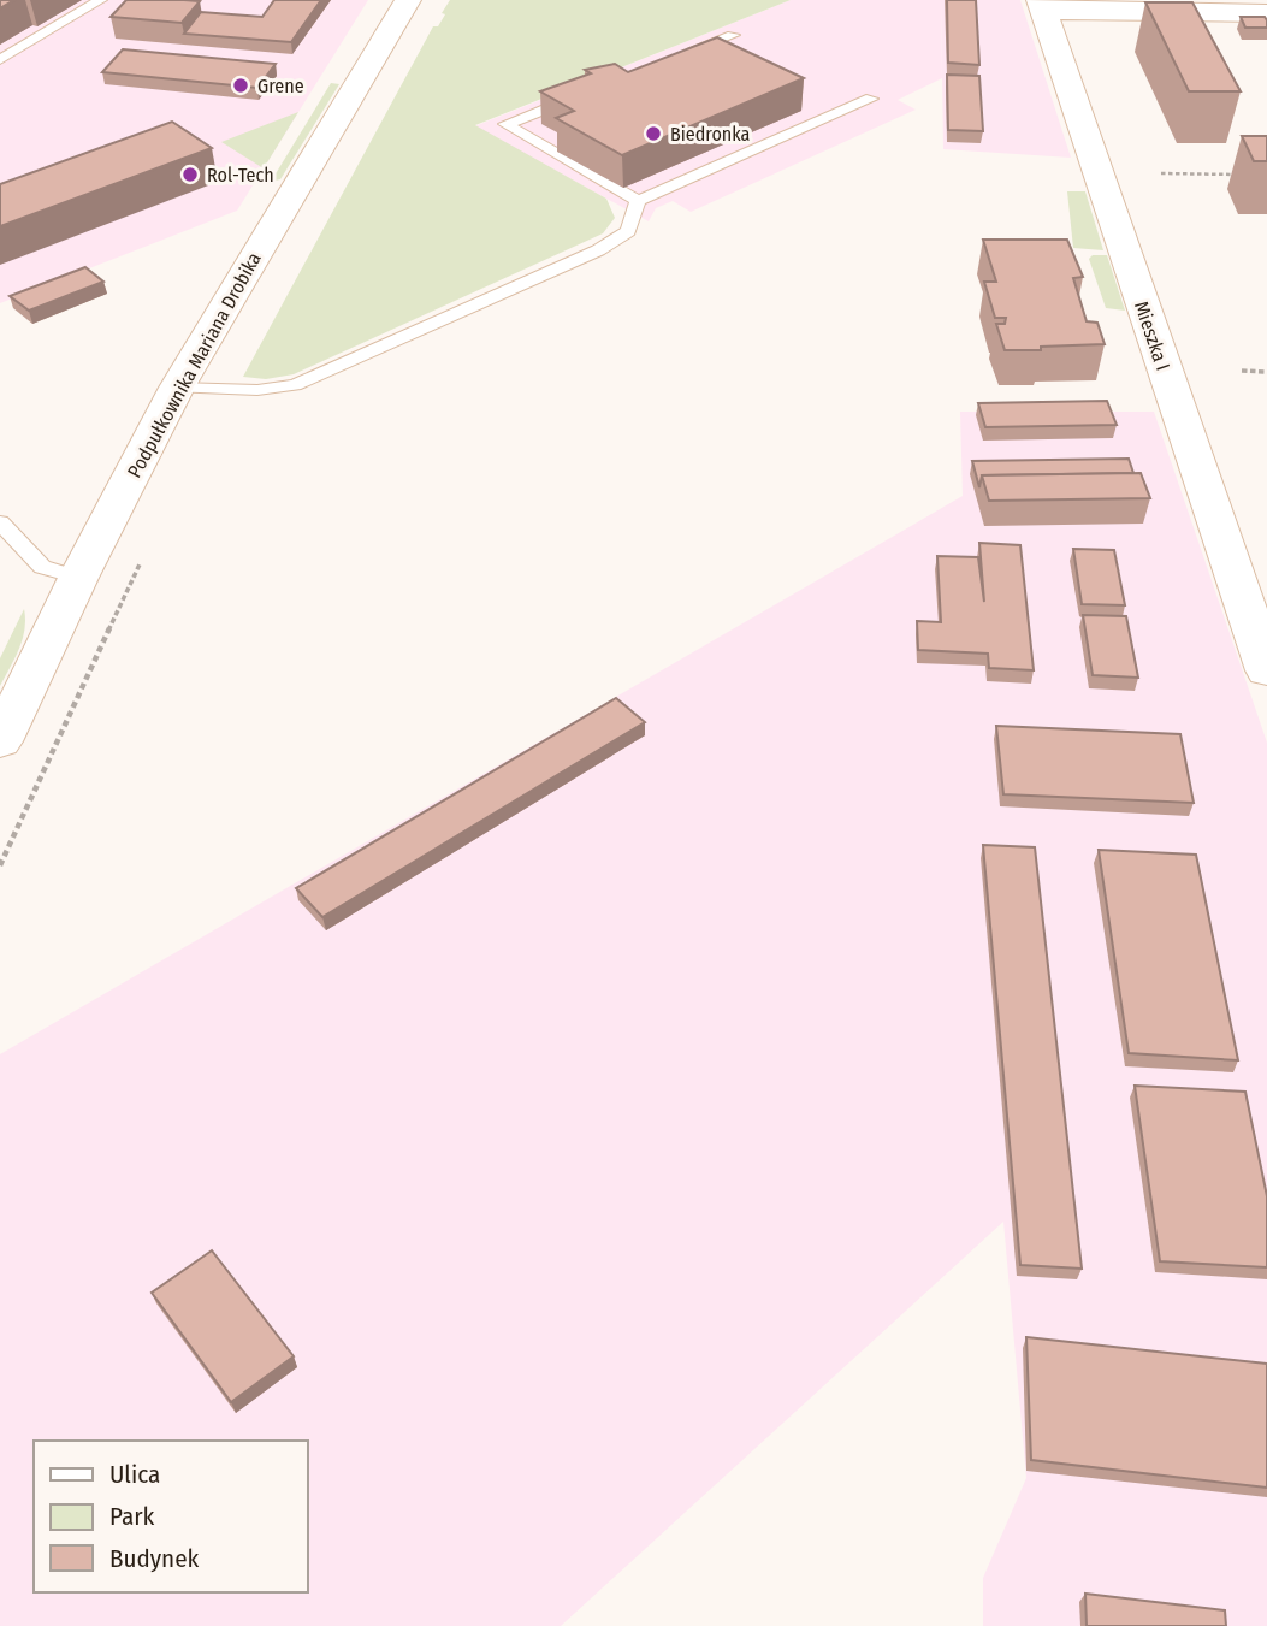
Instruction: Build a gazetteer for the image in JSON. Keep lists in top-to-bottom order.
{
  "streets": {
    "street": ["Mieszka I", "Podpułkownika Mariana Drobika"]
  },
  "places": ["Grene", "Biedronka", "Rol-Tech"],
  "legend": ["Ulica", "Park", "Budynek"]
}
